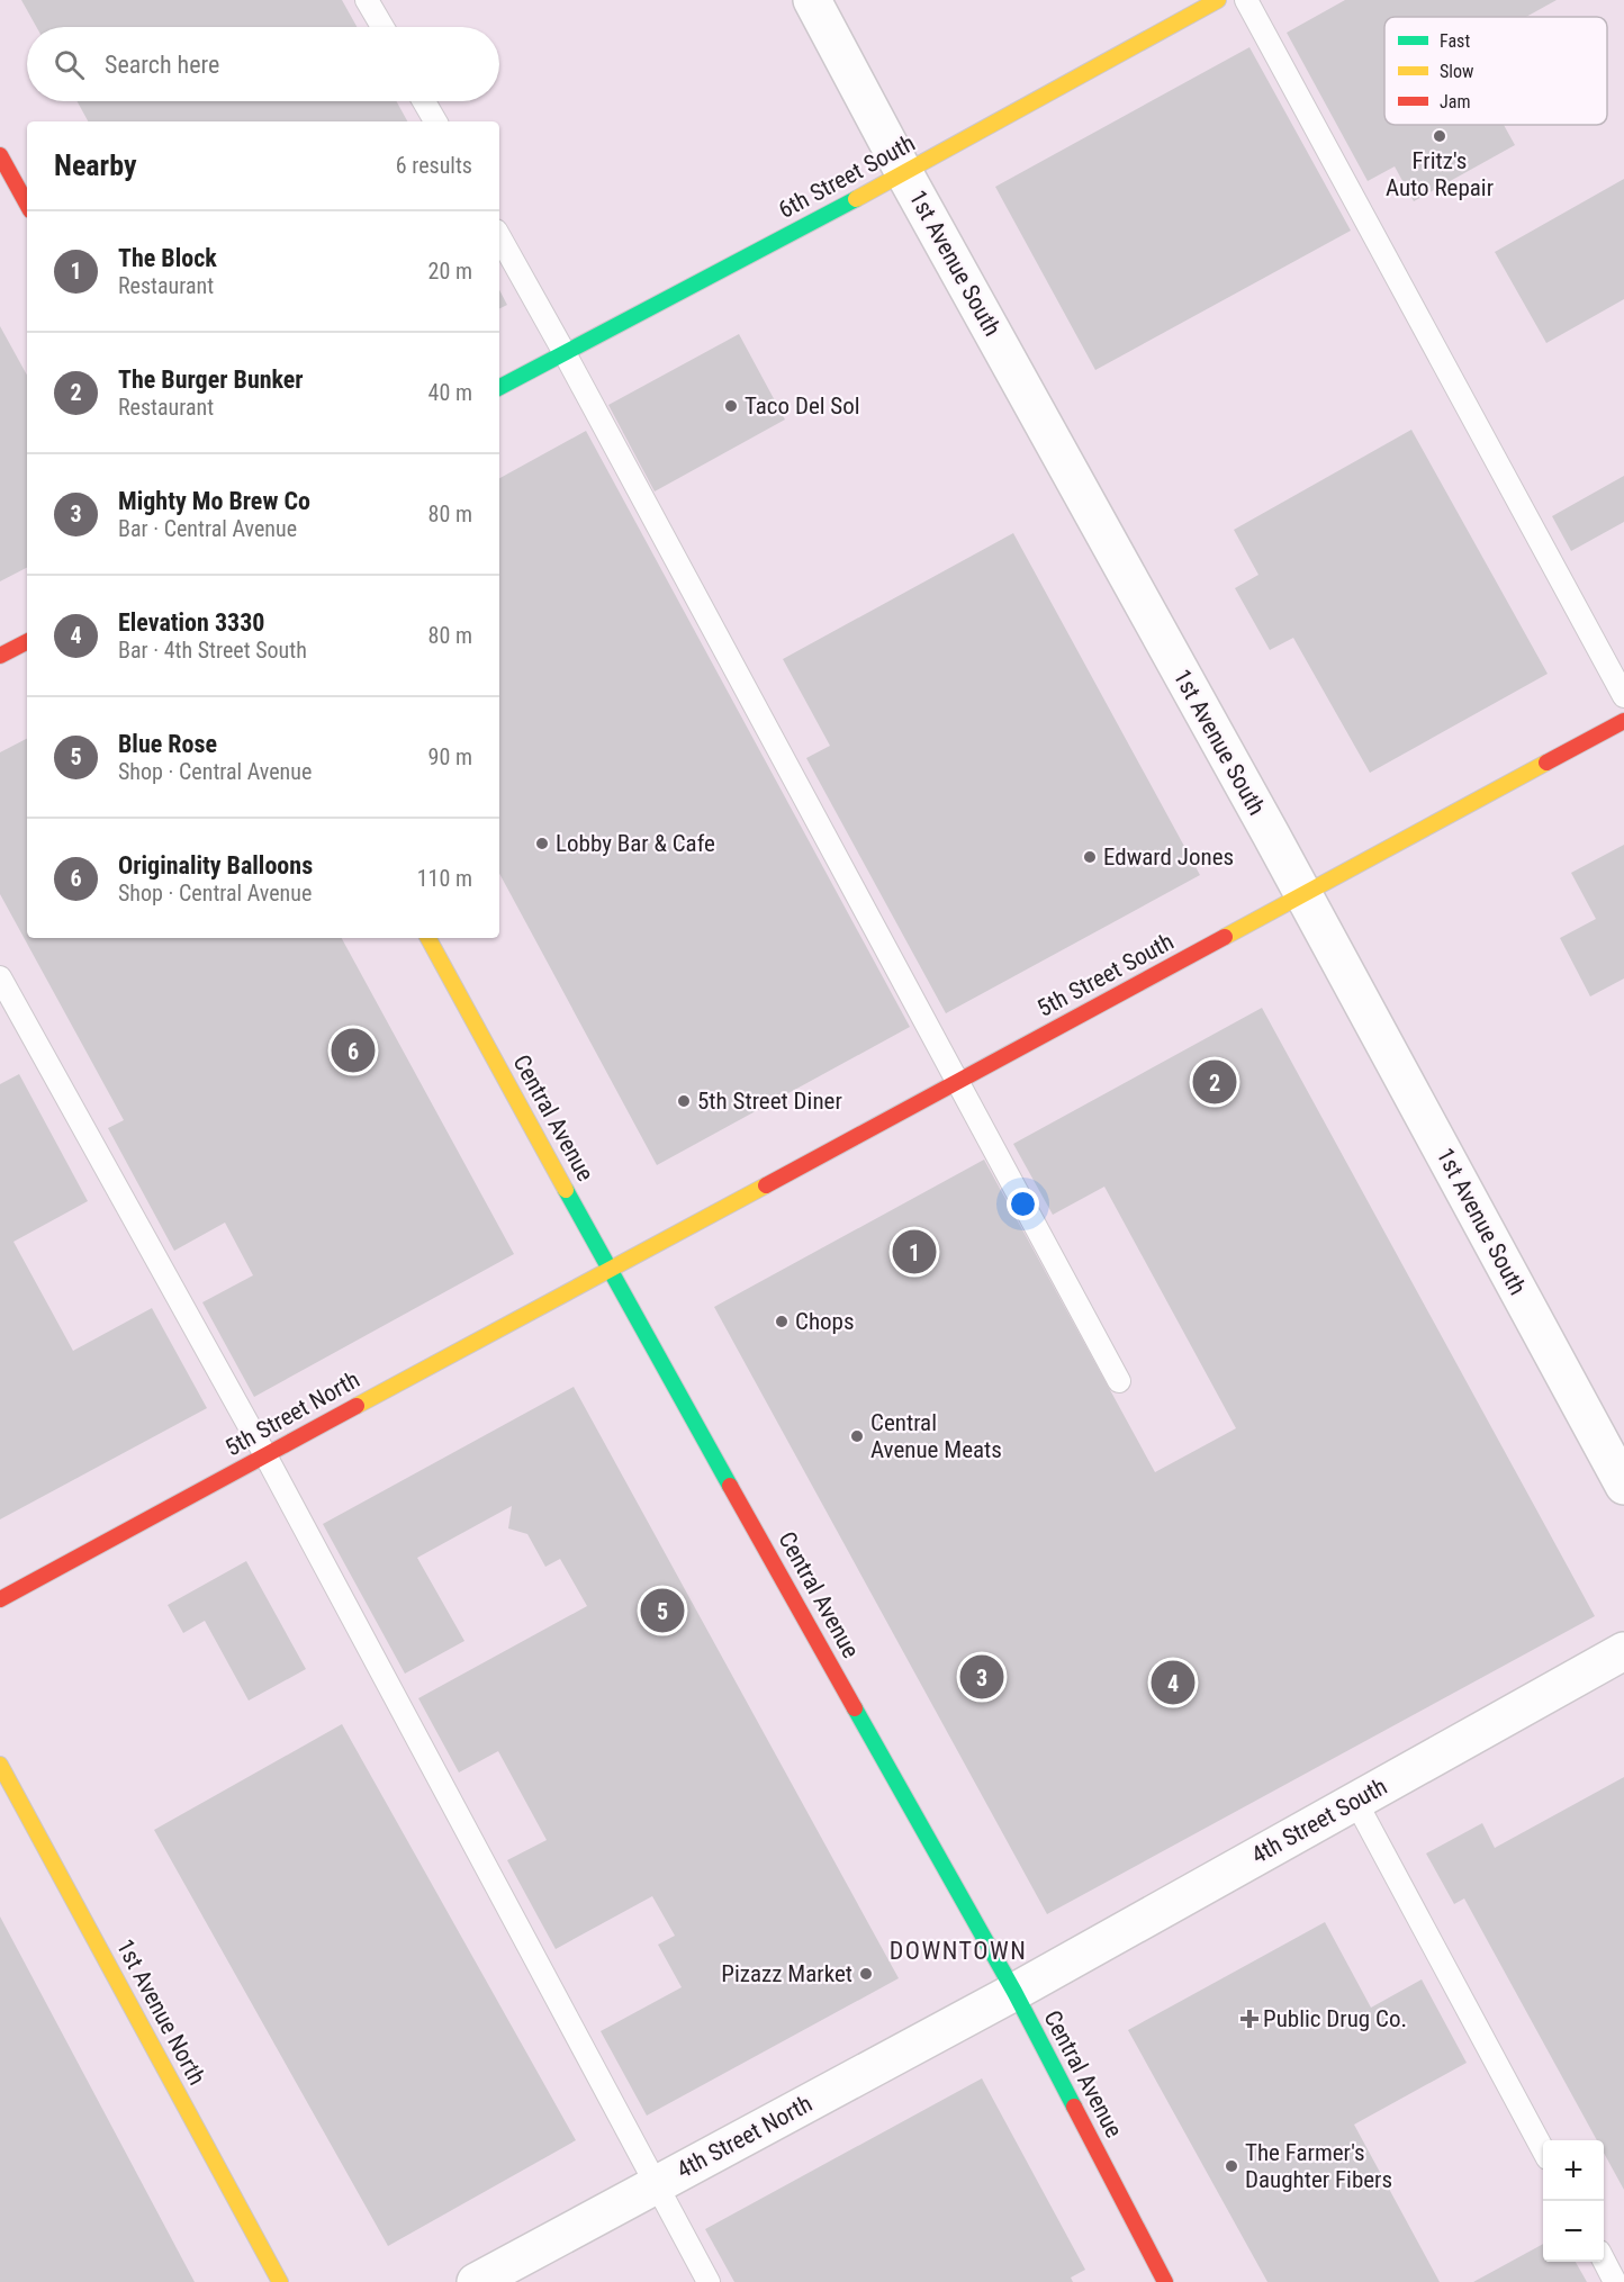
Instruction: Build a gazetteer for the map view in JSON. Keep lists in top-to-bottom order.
{
  "streets": {
    "main road": [
      "6th Street South",
      "5th Street South",
      "Central Avenue",
      "5th Street North",
      "1st Avenue North"
    ],
    "street": ["1st Avenue South", "4th Street South", "4th Street North"]
  },
  "crossings": [
    ["6th Street South", "1st Avenue South"],
    ["1st Avenue South", "5th Street South"],
    ["5th Street South", "Central Avenue"],
    ["5th Street South", "5th Street North"],
    ["Central Avenue", "5th Street North"],
    ["Central Avenue", "4th Street South"],
    ["Central Avenue", "4th Street North"],
    ["4th Street South", "4th Street North"]
  ],
  "districts": ["DOWNTOWN"],
  "places": {
    "other": [
      "Fritz's Auto Repair",
      "Taco Del Sol",
      "Lobby Bar & Cafe",
      "Edward Jones",
      "5th Street Diner",
      "Chops",
      "Central Avenue Meats",
      "Pizazz Market",
      "The Farmer's Daughter Fibers"
    ],
    "health": ["Public Drug Co."]
  },
  "legend": ["Fast", "Slow", "Jam"],
  "page": {
    "search": "Search here",
    "heading": ["Nearby", "6 results"],
    "list": [
      {
        "mark": "1",
        "name": "The Block",
        "note": "Restaurant",
        "value": "20 m"
      },
      {
        "mark": "2",
        "name": "The Burger Bunker",
        "note": "Restaurant",
        "value": "40 m"
      },
      {
        "mark": "3",
        "name": "Mighty Mo Brew Co",
        "note": "Bar · Central Avenue",
        "value": "80 m"
      },
      {
        "mark": "4",
        "name": "Elevation 3330",
        "note": "Bar · 4th Street South",
        "value": "80 m"
      },
      {
        "mark": "5",
        "name": "Blue Rose",
        "note": "Shop · Central Avenue",
        "value": "90 m"
      },
      {
        "mark": "6",
        "name": "Originality Balloons",
        "note": "Shop · Central Avenue",
        "value": "110 m"
      }
    ],
    "pins": [
      "6",
      "2",
      "1",
      "5",
      "3",
      "4"
    ],
    "map_buttons": ["+", "−"]
  }
}
